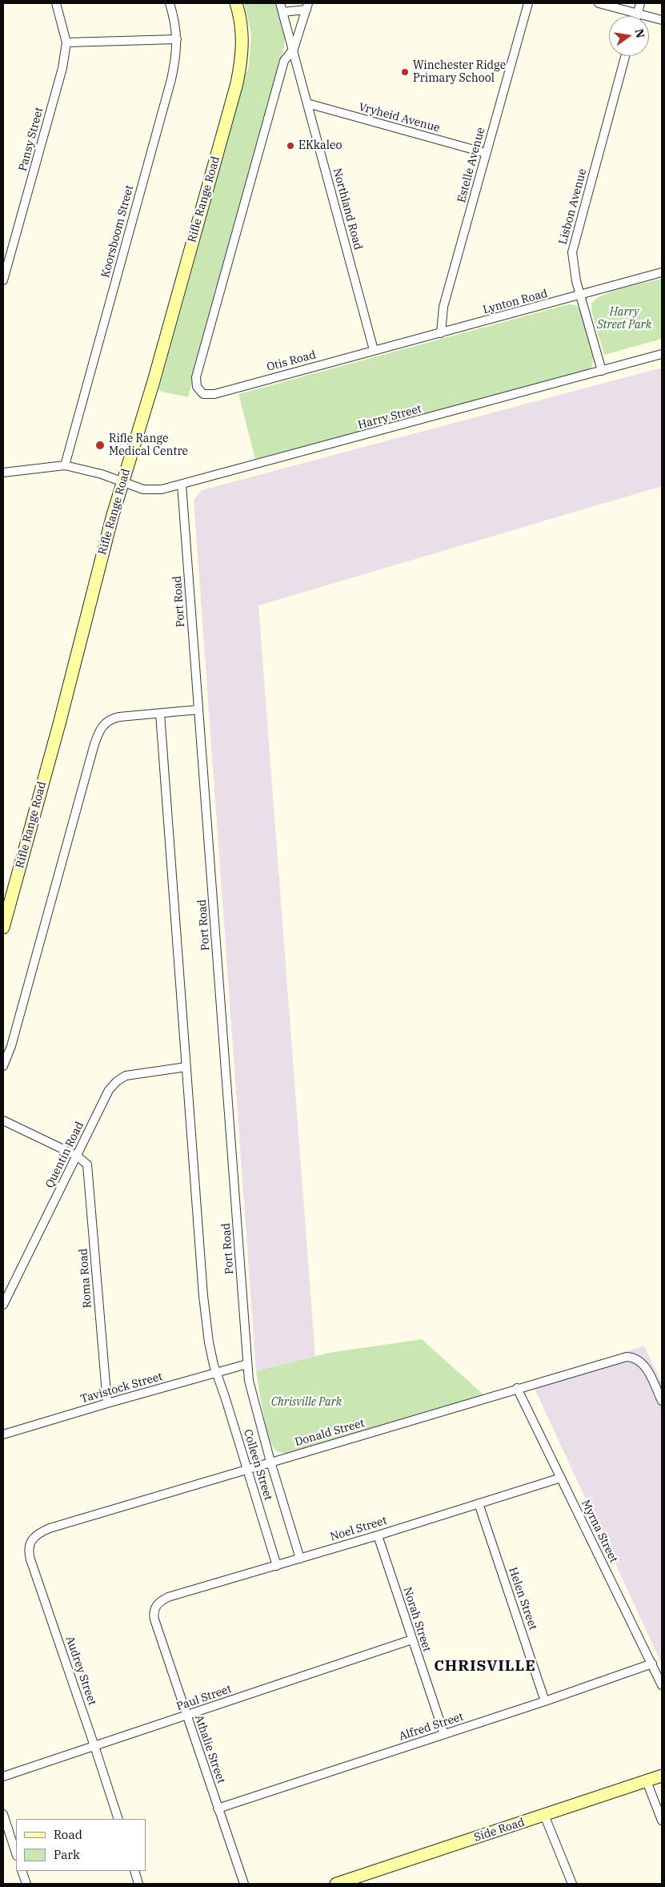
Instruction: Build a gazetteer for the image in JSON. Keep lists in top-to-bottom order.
{
  "streets": {
    "main road": ["Rifle Range Road", "Side Road"],
    "street": [
      "Vryheid Avenue",
      "Pansy Street",
      "Estelle Avenue",
      "Lisbon Avenue",
      "Northland Road",
      "Koorsboom Street",
      "Lynton Road",
      "Otis Road",
      "Harry Street",
      "Port Road",
      "Quentin Road",
      "Roma Road",
      "Tavistock Street",
      "Donald Street",
      "Colleen Street",
      "Noel Street",
      "Myrna Street",
      "Helen Street",
      "Norah Street",
      "Audrey Street",
      "Paul Street",
      "Alfred Street",
      "Athalie Street"
    ]
  },
  "crossings": [
    ["Vryheid Avenue", "Estelle Avenue"],
    ["Vryheid Avenue", "Northland Road"],
    ["Estelle Avenue", "Lynton Road"],
    ["Rifle Range Road", "Harry Street"],
    ["Lisbon Avenue", "Lynton Road"],
    ["Lisbon Avenue", "Harry Street"],
    ["Northland Road", "Lynton Road"],
    ["Northland Road", "Otis Road"],
    ["Koorsboom Street", "Harry Street"],
    ["Lynton Road", "Otis Road"],
    ["Harry Street", "Port Road"],
    ["Port Road", "Tavistock Street"],
    ["Port Road", "Colleen Street"],
    ["Quentin Road", "Roma Road"],
    ["Roma Road", "Tavistock Street"],
    ["Tavistock Street", "Colleen Street"],
    ["Donald Street", "Colleen Street"],
    ["Donald Street", "Myrna Street"],
    ["Donald Street", "Audrey Street"],
    ["Colleen Street", "Noel Street"],
    ["Noel Street", "Myrna Street"],
    ["Noel Street", "Helen Street"],
    ["Noel Street", "Norah Street"],
    ["Noel Street", "Athalie Street"],
    ["Myrna Street", "Alfred Street"],
    ["Helen Street", "Alfred Street"],
    ["Norah Street", "Paul Street"],
    ["Norah Street", "Alfred Street"],
    ["Audrey Street", "Paul Street"],
    ["Paul Street", "Athalie Street"],
    ["Alfred Street", "Athalie Street"]
  ],
  "districts": ["CHRISVILLE"],
  "parks": ["Harry Street Park", "Chrisville Park"],
  "places": ["Winchester Ridge Primary School", "EKkaleo", "Rifle Range Medical Centre"],
  "legend": ["Road", "Park"],
  "north": "right"
}
